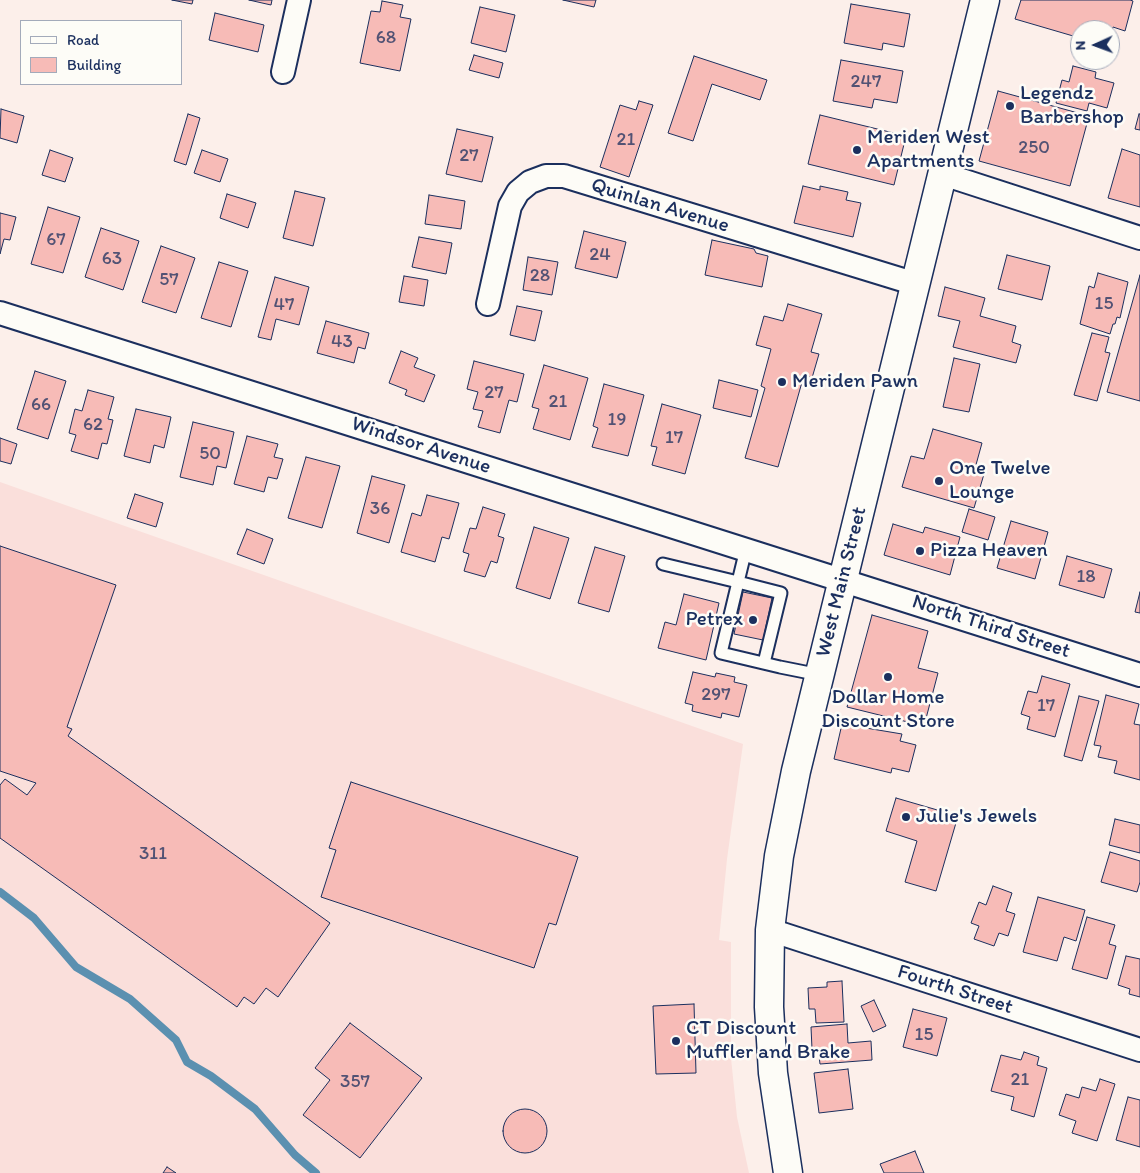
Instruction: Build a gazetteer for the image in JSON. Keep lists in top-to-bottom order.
{
  "streets": {
    "main road": ["West Main Street"],
    "street": [
      "Quinlan Avenue",
      "Windsor Avenue",
      "North Third Street",
      "Fourth Street"
    ]
  },
  "crossings": [
    ["Quinlan Avenue", "West Main Street"],
    ["Windsor Avenue", "West Main Street"],
    ["Windsor Avenue", "North Third Street"],
    ["West Main Street", "North Third Street"],
    ["West Main Street", "Fourth Street"]
  ],
  "places": [
    "Legendz Barbershop",
    "Meriden West Apartments",
    "Meriden Pawn",
    "One Twelve Lounge",
    "Pizza Heaven",
    "Petrex",
    "Dollar Home Discount Store",
    "Julie's Jewels",
    "CT Discount Muffler and Brake"
  ],
  "house_numbers": [
    "68",
    "247",
    "21",
    "250",
    "27",
    "67",
    "24",
    "63",
    "28",
    "57",
    "15",
    "47",
    "43",
    "27",
    "21",
    "66",
    "19",
    "62",
    "17",
    "50",
    "36",
    "18",
    "297",
    "17",
    "311",
    "15",
    "21",
    "357"
  ],
  "legend": ["Road", "Building"],
  "north": "left"
}
